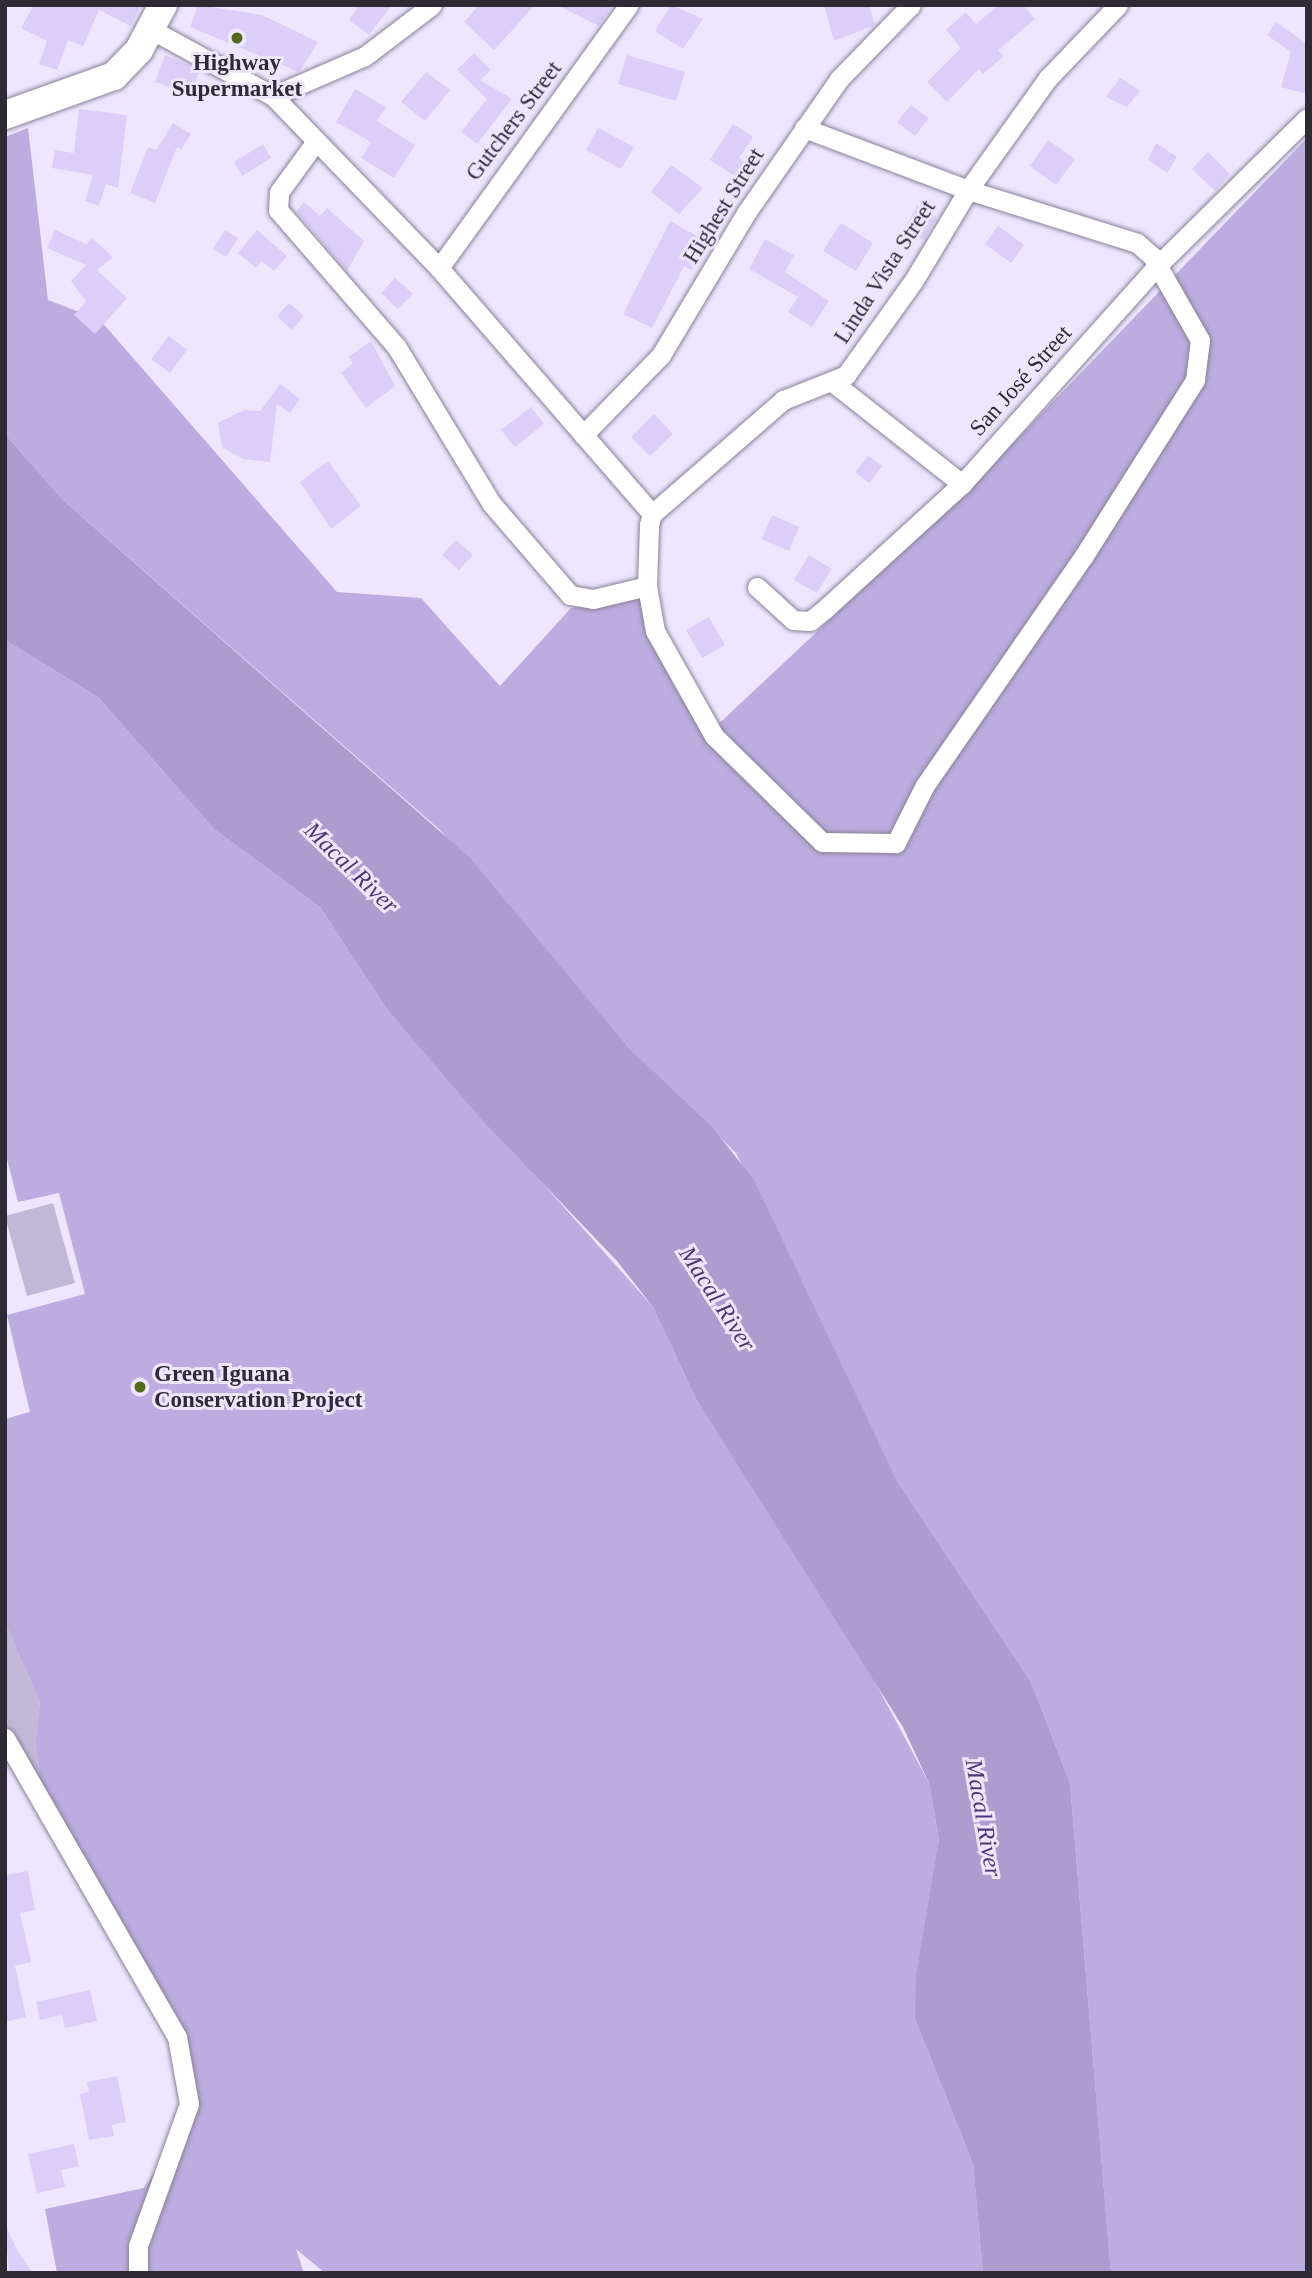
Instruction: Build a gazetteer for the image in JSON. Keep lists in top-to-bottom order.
{
  "streets": {
    "street": [
      "Gutchers Street",
      "Highest Street",
      "Linda Vista Street",
      "San José Street"
    ]
  },
  "water": ["Macal River"],
  "places": ["Highway Supermarket", "Green Iguana Conservation Project"]
}
